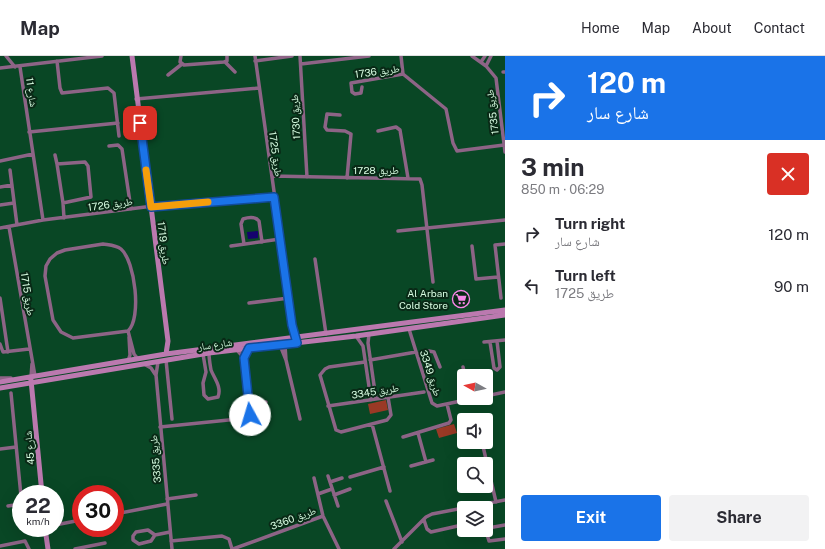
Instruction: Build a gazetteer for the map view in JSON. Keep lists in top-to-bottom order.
{
  "streets": {
    "street": [
      "طريق 1736",
      "شارع 11",
      "طريق 1735",
      "طريق 1730",
      "طريق 1725",
      "طريق 1728",
      "طريق 1726",
      "طريق 1719",
      "طريق 1715",
      "شارع سار",
      "طريق 3349",
      "طريق 3345",
      "شارع 45",
      "طريق 3335",
      "طريق 3360"
    ]
  },
  "crossings": [
    ["طريق 1736", "طريق 1735"],
    ["شارع 11", "طريق 1726"],
    ["طريق 1730", "طريق 1728"],
    ["طريق 1725", "طريق 1728"],
    ["طريق 1725", "طريق 1726"],
    ["طريق 1725", "شارع سار"],
    ["طريق 1726", "طريق 1719"],
    ["طريق 1726", "طريق 1715"],
    ["طريق 1719", "شارع سار"],
    ["طريق 1715", "شارع سار"],
    ["طريق 1715", "شارع 45"],
    ["شارع سار", "طريق 3349"],
    ["شارع سار", "شارع 45"],
    ["شارع سار", "طريق 3335"]
  ],
  "places": {
    "supermarket": ["Al Arban Cold Store"]
  },
  "north": "left",
  "page": {
    "header": "Map",
    "nav": [
      "Home",
      "Map",
      "About",
      "Contact"
    ],
    "turn": ["120 m", "شارع سار"],
    "heading": ["3 min", "850 m · 06:29"],
    "list": [
      {
        "name": "Turn right",
        "note": "شارع سار",
        "value": "120 m"
      },
      {
        "name": "Turn left",
        "note": "طريق 1725",
        "value": "90 m"
      }
    ],
    "speed": "22 km/h",
    "limit": "30",
    "buttons": ["Exit", "Share"]
  }
}
